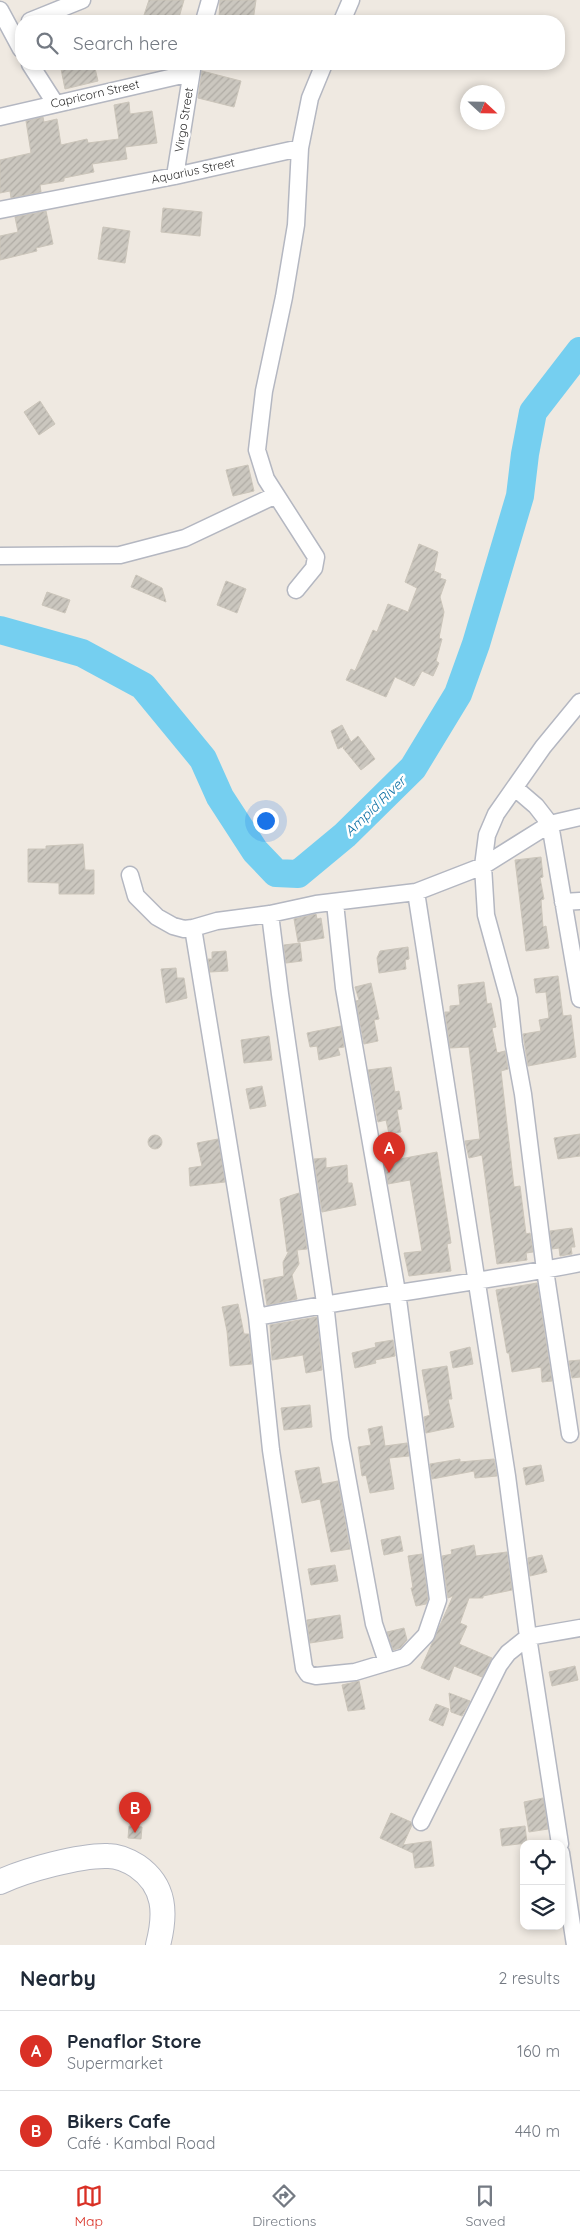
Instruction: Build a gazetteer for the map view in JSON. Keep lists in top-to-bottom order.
{
  "streets": {
    "street": ["Capricorn Street", "Virgo Street", "Aquarius Street"]
  },
  "crossings": [
    ["Virgo Street", "Aquarius Street"]
  ],
  "water": ["Ampid River"],
  "north": "right",
  "page": {
    "search": "Search here",
    "pins": ["A", "B"],
    "heading": ["Nearby", "2 results"],
    "list": [
      {
        "mark": "A",
        "name": "Penaflor Store",
        "note": "Supermarket",
        "value": "160 m"
      },
      {
        "mark": "B",
        "name": "Bikers Cafe",
        "note": "Café · Kambal Road",
        "value": "440 m"
      }
    ],
    "nav": ["Map", "Directions", "Saved"]
  }
}
